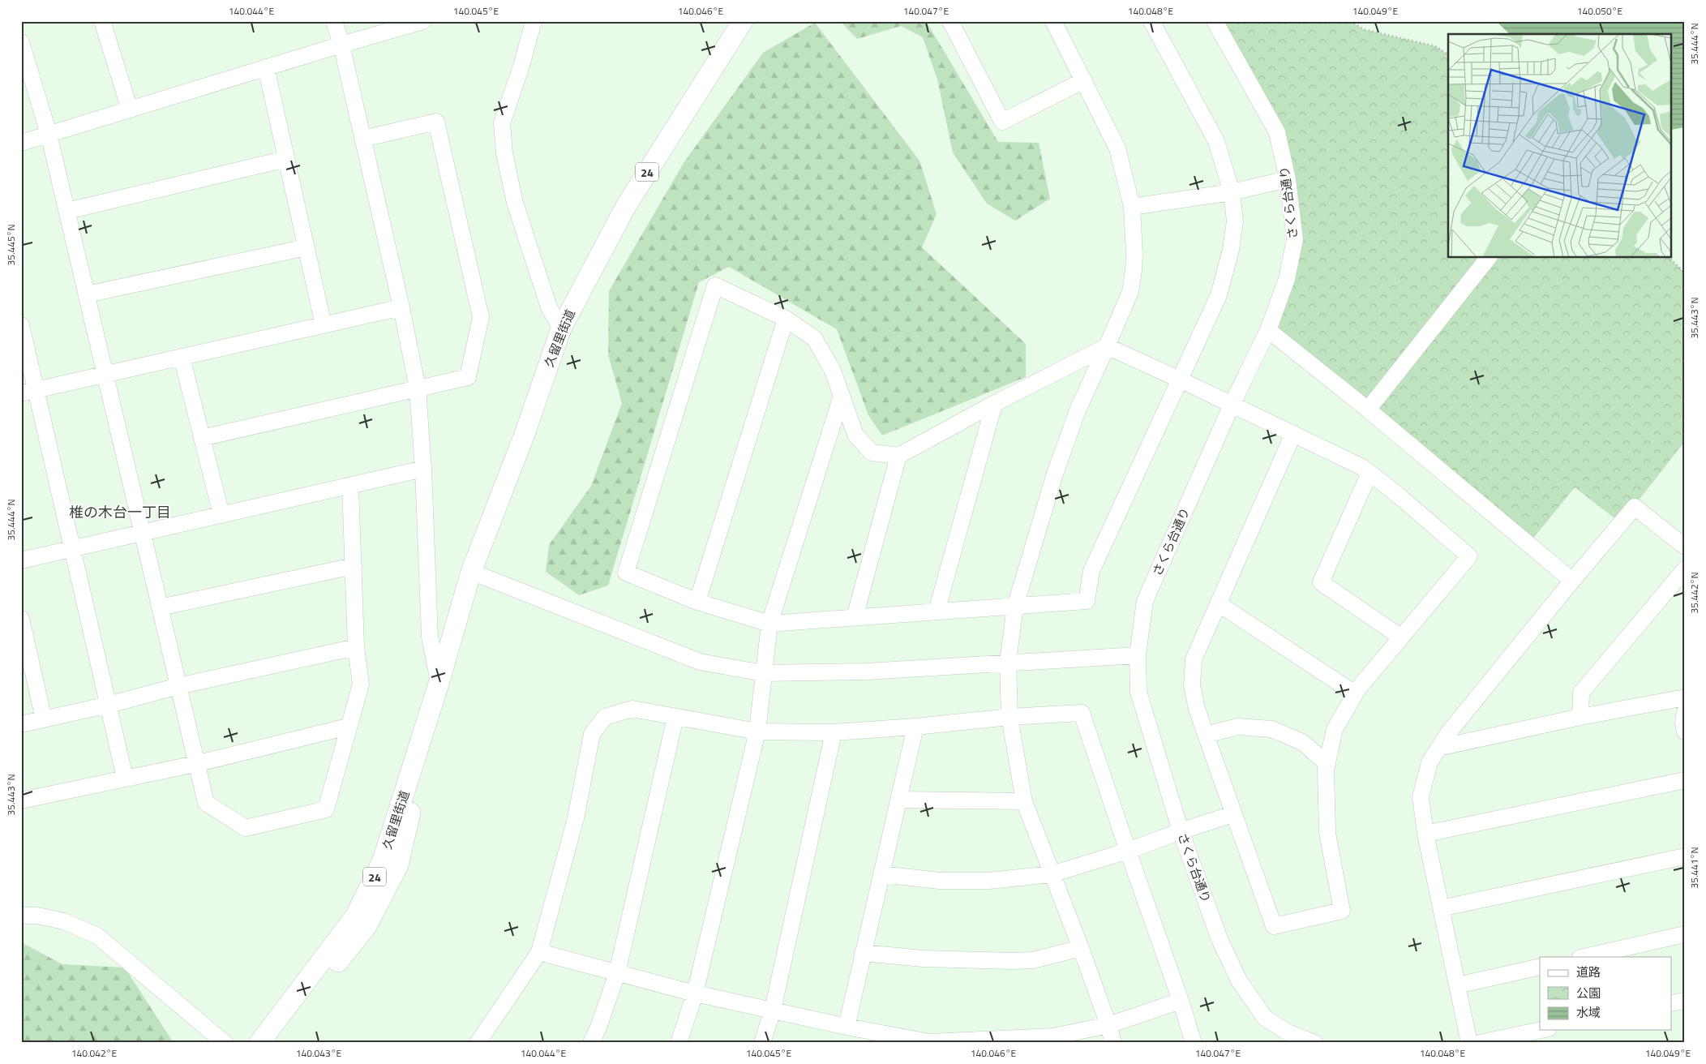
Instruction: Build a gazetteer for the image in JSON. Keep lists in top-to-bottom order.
{
  "streets": {
    "main road": ["24", "久留里街道"],
    "street": ["さくら台通り"]
  },
  "districts": ["椎の木台一丁目"],
  "legend": ["道路", "公園", "水域"],
  "coordinates": [
    "140.044°E",
    "140.045°E",
    "140.046°E",
    "140.047°E",
    "140.048°E",
    "140.049°E",
    "140.050°E",
    "35.444°N",
    "35.445°N",
    "35.443°N",
    "35.442°N",
    "35.441°N",
    "140.042°E",
    "140.043°E"
  ]
}
